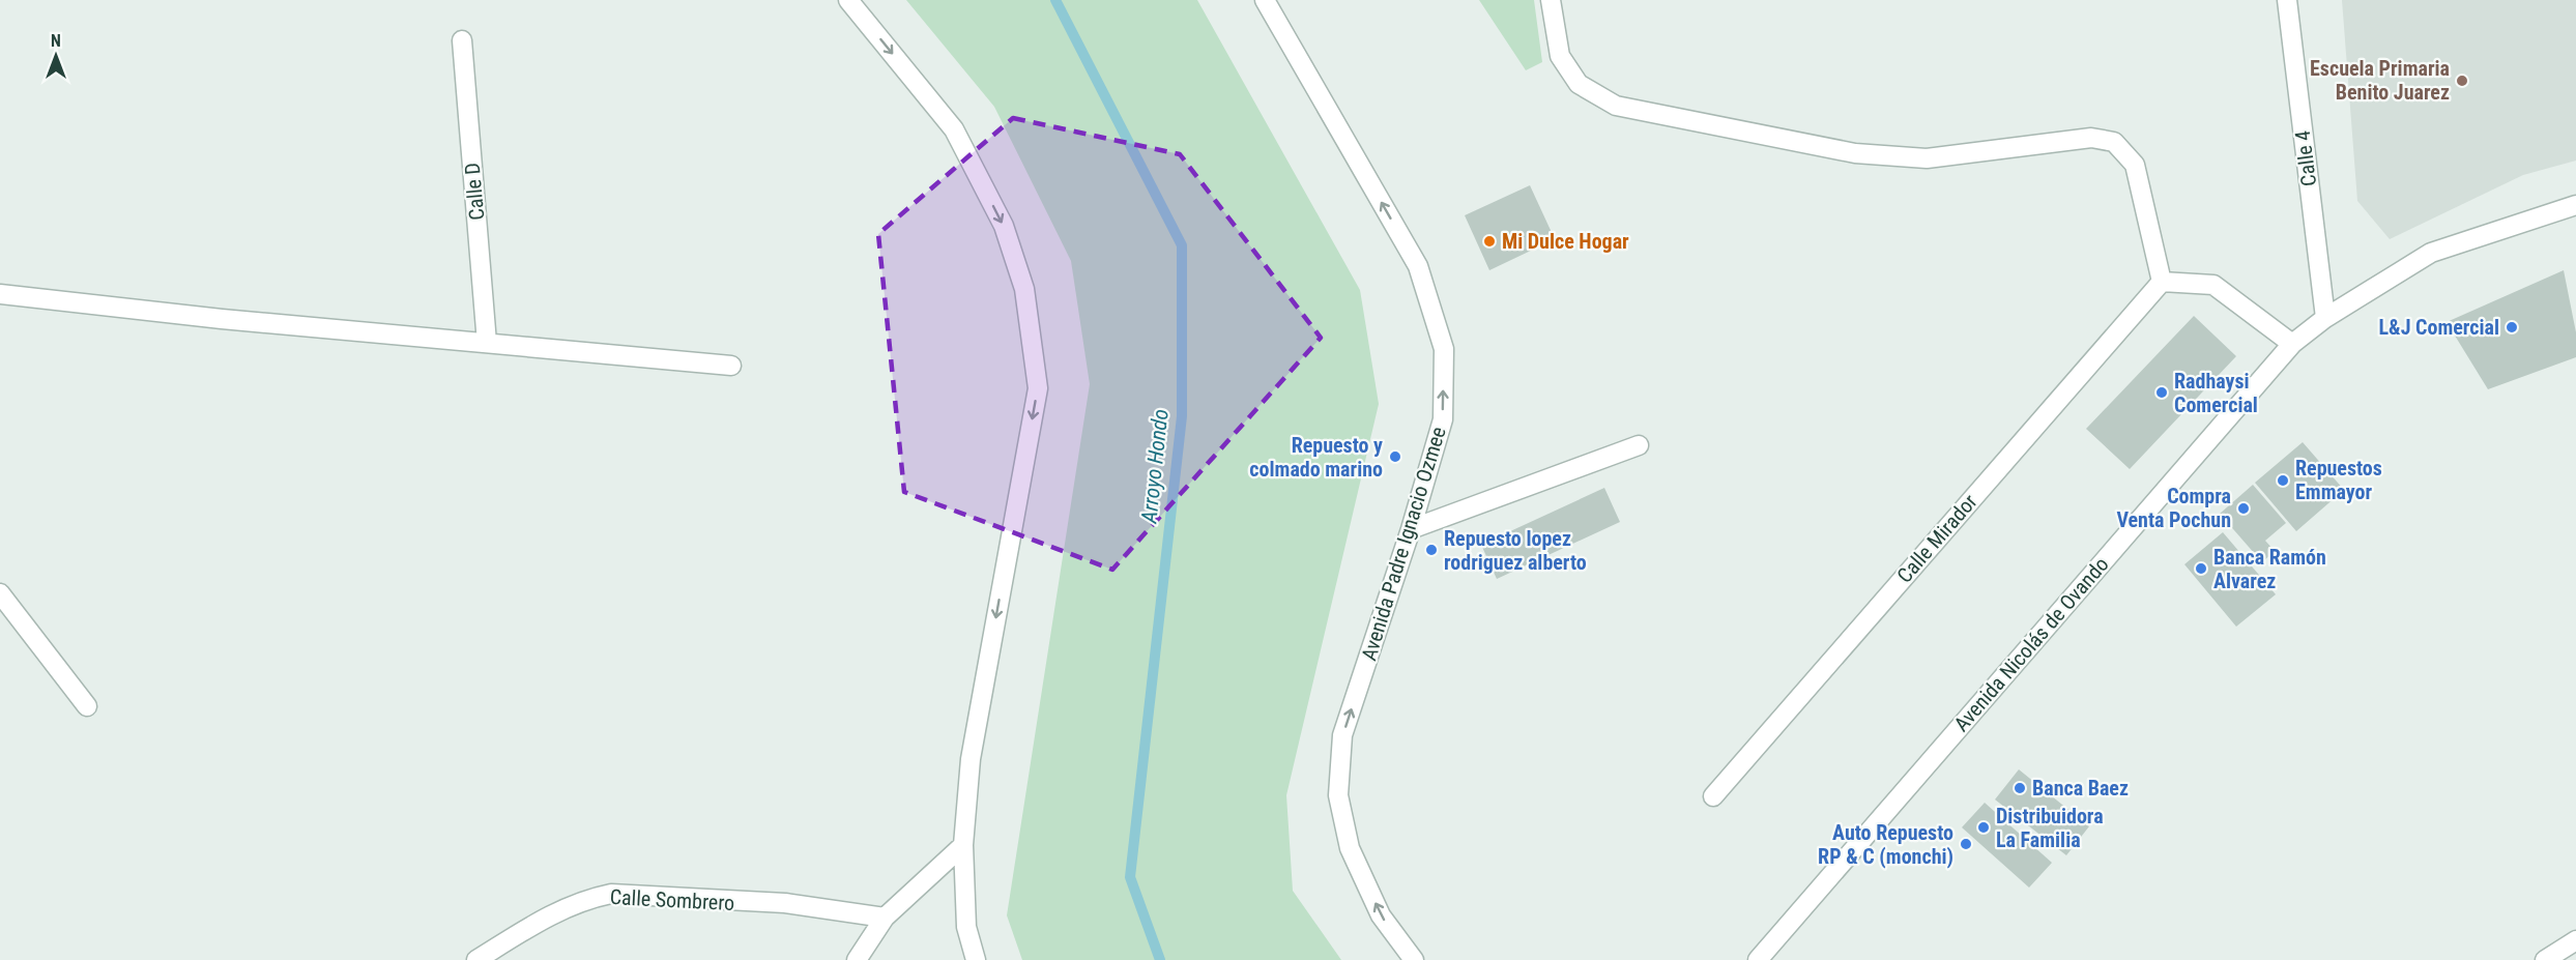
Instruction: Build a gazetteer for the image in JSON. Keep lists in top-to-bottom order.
{
  "streets": {
    "street": [
      "Calle 4",
      "Calle D",
      "Calle Mirador",
      "Avenida Padre Ignacio Ozmee",
      "Avenida Nicolás de Ovando",
      "Calle Sombrero"
    ]
  },
  "crossings": [
    ["Calle 4", "Avenida Nicolás de Ovando"]
  ],
  "one_way": ["Avenida Padre Ignacio Ozmee"],
  "water": ["Arroyo Hondo"],
  "places": [
    "Escuela Primaria Benito Juarez",
    "Mi Dulce Hogar",
    "L&J Comercial",
    "Radhaysi Comercial",
    "Repuesto y colmado marino",
    "Repuestos Emmayor",
    "Compra Venta Pochun",
    "Repuesto lopez rodriguez alberto",
    "Banca Ramón Alvarez",
    "Banca Baez",
    "Distribuidora La Familia",
    "Auto Repuesto RP & C (monchi)"
  ],
  "north": "top"
}
